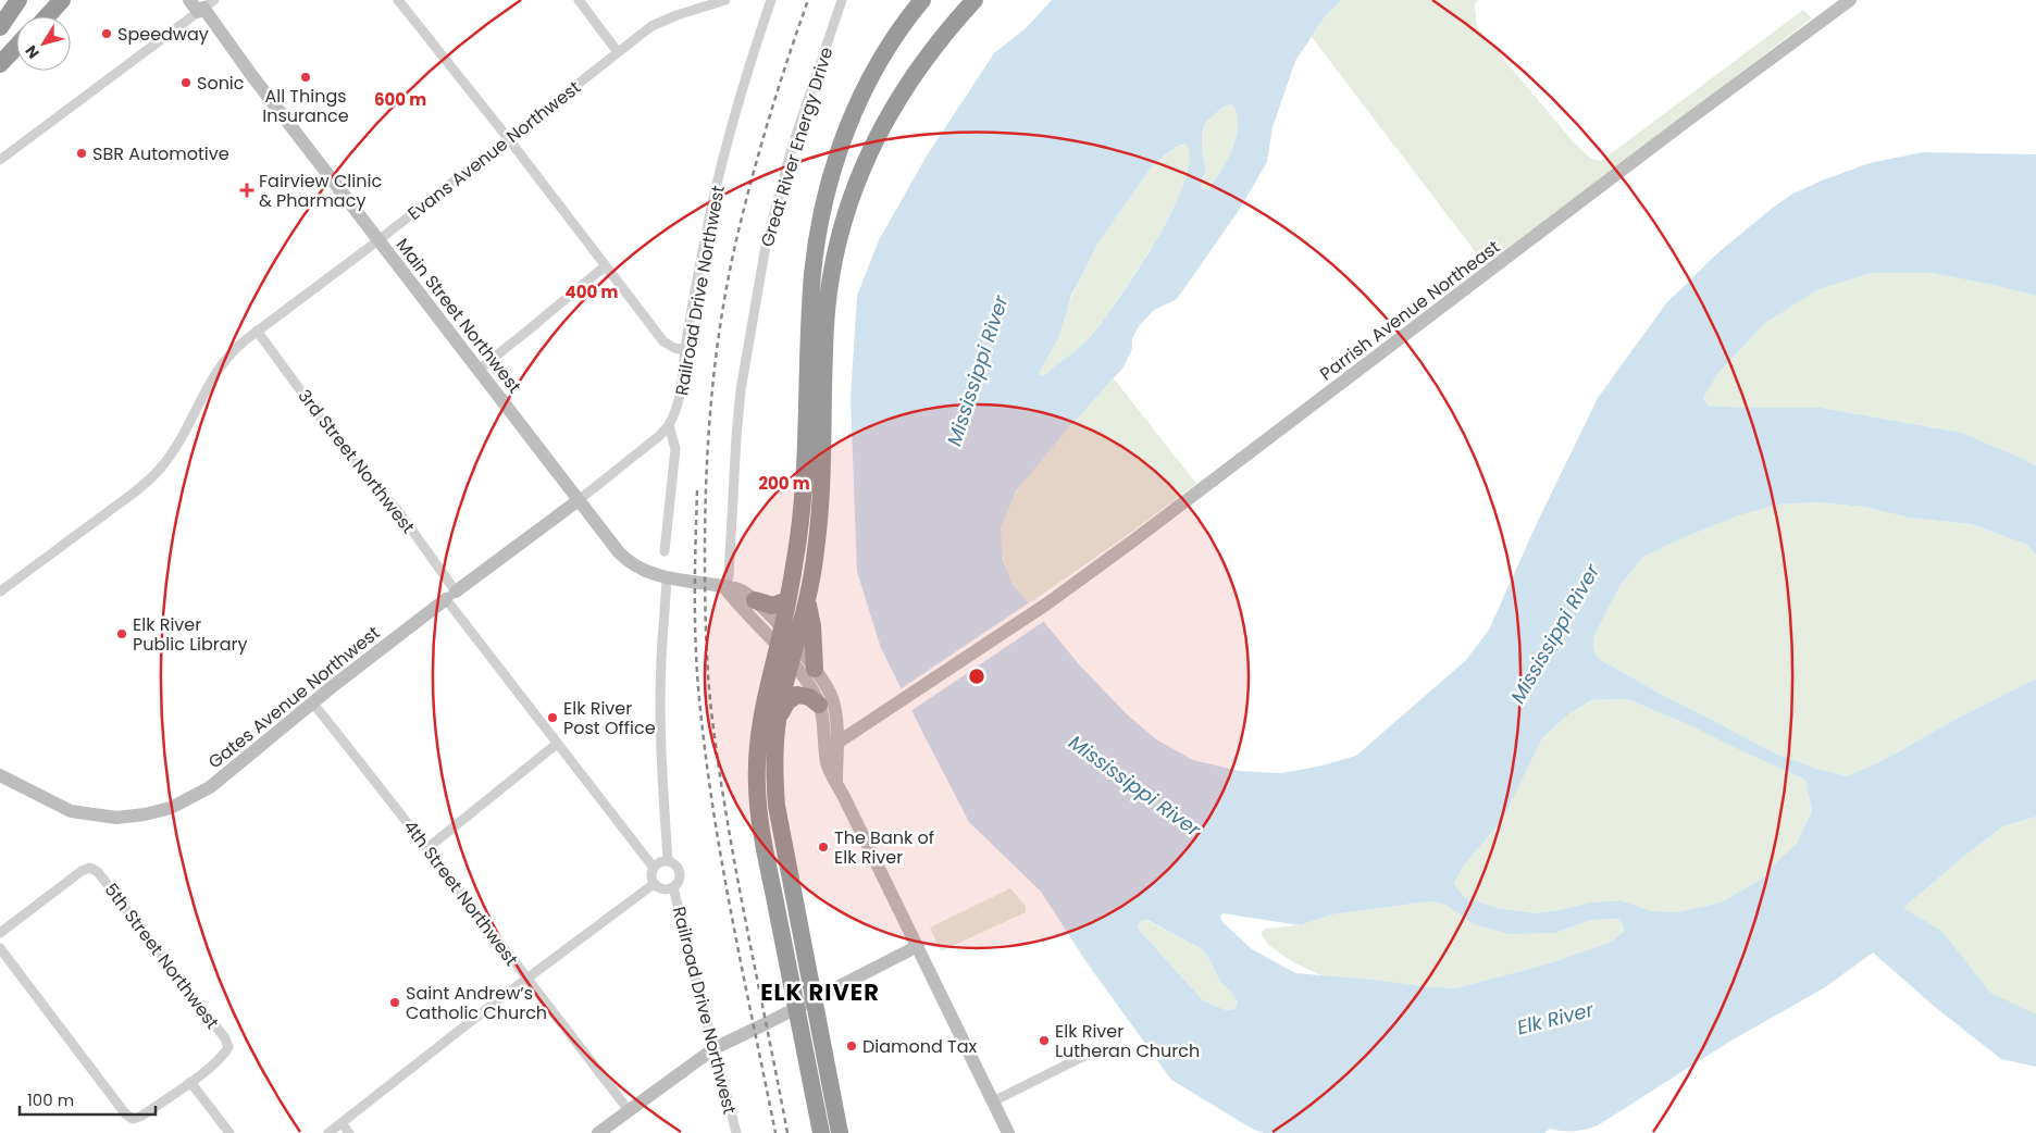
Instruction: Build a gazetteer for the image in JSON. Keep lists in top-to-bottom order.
{
  "streets": {
    "main road": ["Parrish Avenue Northeast", "Main Street Northwest", "Gates Avenue Northwest"],
    "street": [
      "Great River Energy Drive",
      "Evans Avenue Northwest",
      "Railroad Drive Northwest",
      "3rd Street Northwest",
      "4th Street Northwest",
      "5th Street Northwest"
    ]
  },
  "crossings": [
    ["Great River Energy Drive", "Main Street Northwest"],
    ["Evans Avenue Northwest", "Main Street Northwest"],
    ["Evans Avenue Northwest", "3rd Street Northwest"],
    ["Railroad Drive Northwest", "3rd Street Northwest"],
    ["Railroad Drive Northwest", "Gates Avenue Northwest"],
    ["Parrish Avenue Northeast", "Main Street Northwest"],
    ["Main Street Northwest", "Gates Avenue Northwest"],
    ["3rd Street Northwest", "Gates Avenue Northwest"],
    ["Gates Avenue Northwest", "4th Street Northwest"]
  ],
  "districts": ["ELK RIVER"],
  "water": ["Mississippi River", "Elk River"],
  "places": {
    "other": [
      "Speedway",
      "All Things Insurance",
      "Sonic",
      "SBR Automotive",
      "Elk River Public Library",
      "Elk River Post Office",
      "The Bank of Elk River",
      "Saint Andrew’s Catholic Church",
      "Elk River Lutheran Church",
      "Diamond Tax"
    ],
    "health": ["Fairview Clinic & Pharmacy"]
  },
  "scale_bar": "100 m",
  "north": "bottom left",
  "rings": ["600 m", "400 m", "200 m"]
}
